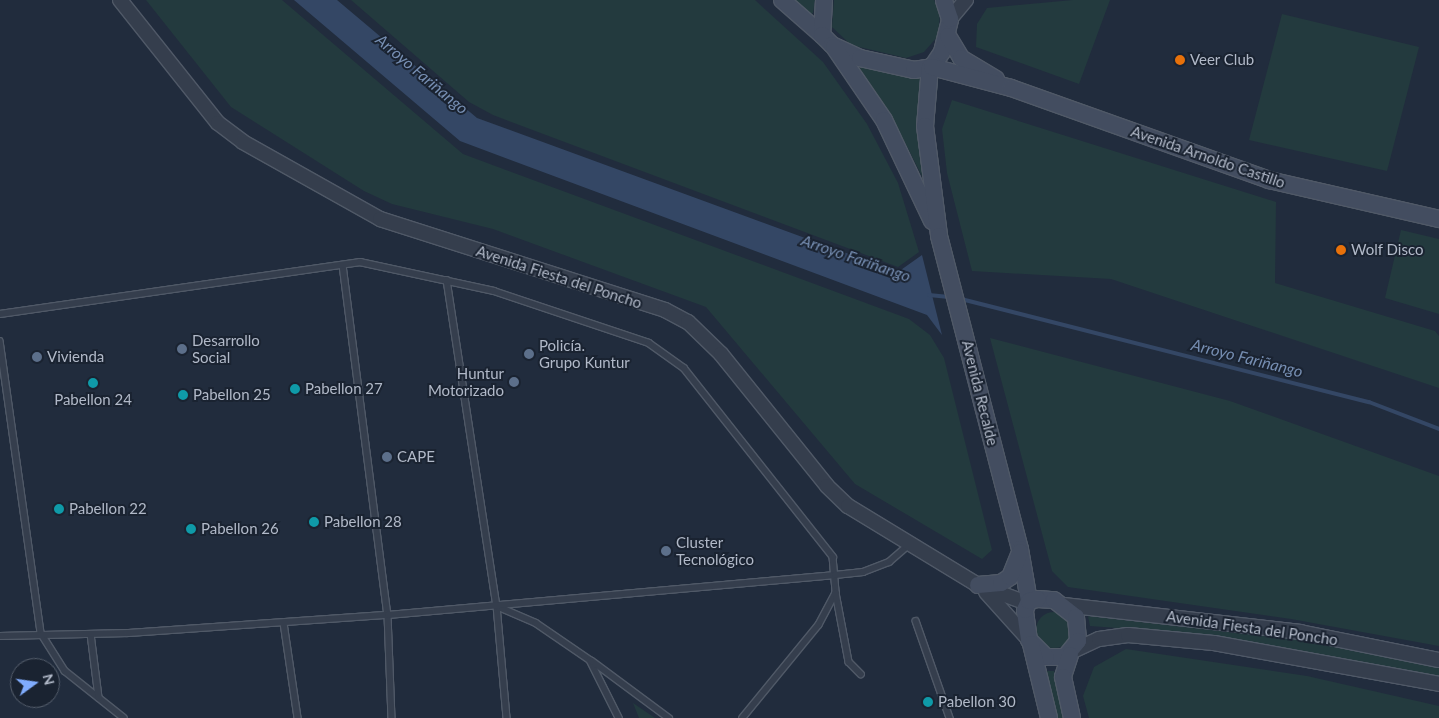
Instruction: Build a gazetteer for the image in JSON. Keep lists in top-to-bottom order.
{
  "streets": {
    "main road": ["Avenida Arnoldo Castillo", "Avenida Recalde"],
    "street": ["Avenida Fiesta del Poncho"]
  },
  "crossings": [
    ["Avenida Arnoldo Castillo", "Avenida Recalde"],
    ["Avenida Fiesta del Poncho", "Avenida Recalde"]
  ],
  "water": ["Arroyo Fariñango"],
  "places": [
    "Veer Club",
    "Wolf Disco",
    "Desarrollo Social",
    "Policía. Grupo Kuntur",
    "Vivienda",
    "Huntur Motorizado",
    "Pabellon 24",
    "Pabellon 27",
    "Pabellon 25",
    "CAPE",
    "Pabellon 22",
    "Pabellon 28",
    "Pabellon 26",
    "Cluster Tecnológico",
    "Pabellon 30"
  ],
  "north": "right"
}
